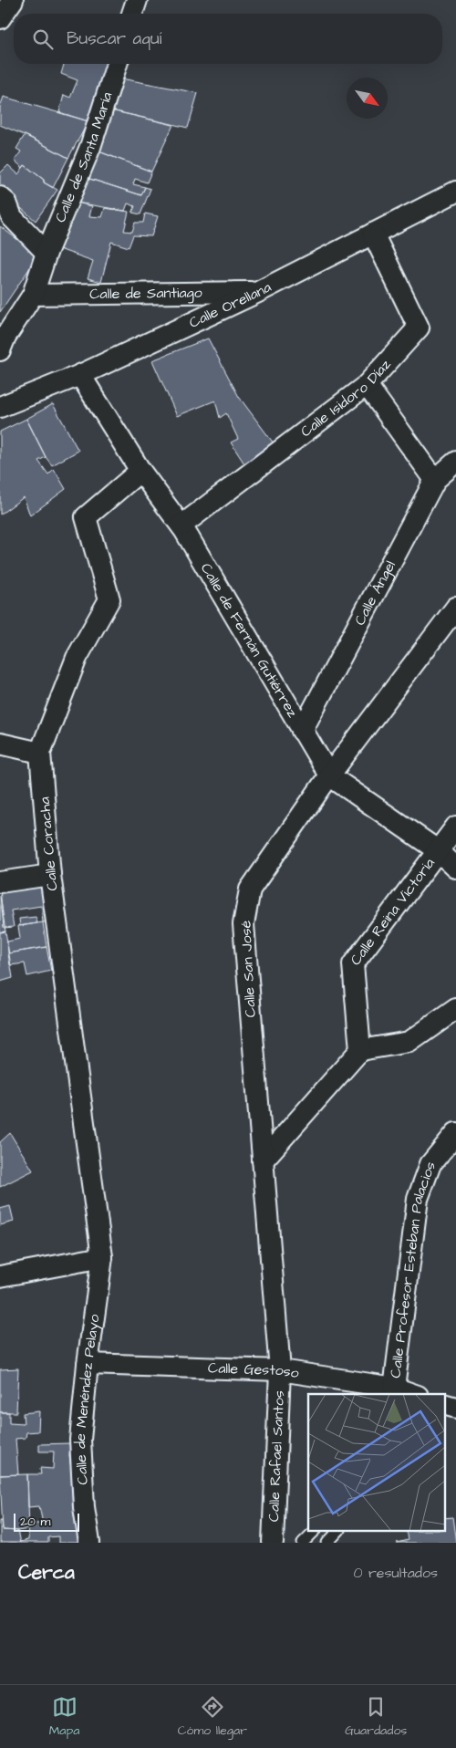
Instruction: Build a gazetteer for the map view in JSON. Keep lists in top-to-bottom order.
{
  "streets": {
    "street": [
      "Calle de Santa María",
      "Calle de Santiago",
      "Calle Orellana",
      "Calle Isidoro Díaz",
      "Calle Ángel",
      "Calle de Fernán Gutiérrez",
      "Calle Coracha",
      "Calle Reina Victoria",
      "Calle San José",
      "Calle Profesor Esteban Palacios",
      "Calle Gestoso",
      "Calle de Menéndez Pelayo",
      "Calle Rafael Santos"
    ]
  },
  "crossings": [
    ["Calle de Santa María", "Calle de Santiago"],
    ["Calle de Santiago", "Calle Orellana"],
    ["Calle Orellana", "Calle Isidoro Díaz"],
    ["Calle Orellana", "Calle de Fernán Gutiérrez"],
    ["Calle Isidoro Díaz", "Calle de Fernán Gutiérrez"],
    ["Calle Ángel", "Calle de Fernán Gutiérrez"],
    ["Calle de Fernán Gutiérrez", "Calle Coracha"],
    ["Calle de Fernán Gutiérrez", "Calle Reina Victoria"],
    ["Calle de Fernán Gutiérrez", "Calle San José"],
    ["Calle Coracha", "Calle de Menéndez Pelayo"],
    ["Calle San José", "Calle Gestoso"],
    ["Calle San José", "Calle Rafael Santos"],
    ["Calle Profesor Esteban Palacios", "Calle Gestoso"],
    ["Calle Gestoso", "Calle de Menéndez Pelayo"],
    ["Calle Gestoso", "Calle Rafael Santos"]
  ],
  "scale_bar": "20 m",
  "north": "bottom right",
  "page": {
    "search": "Buscar aquí",
    "scale": "20 m",
    "heading": ["Cerca", "0 resultados"],
    "nav": ["Mapa", "Cómo llegar", "Guardados"]
  }
}
